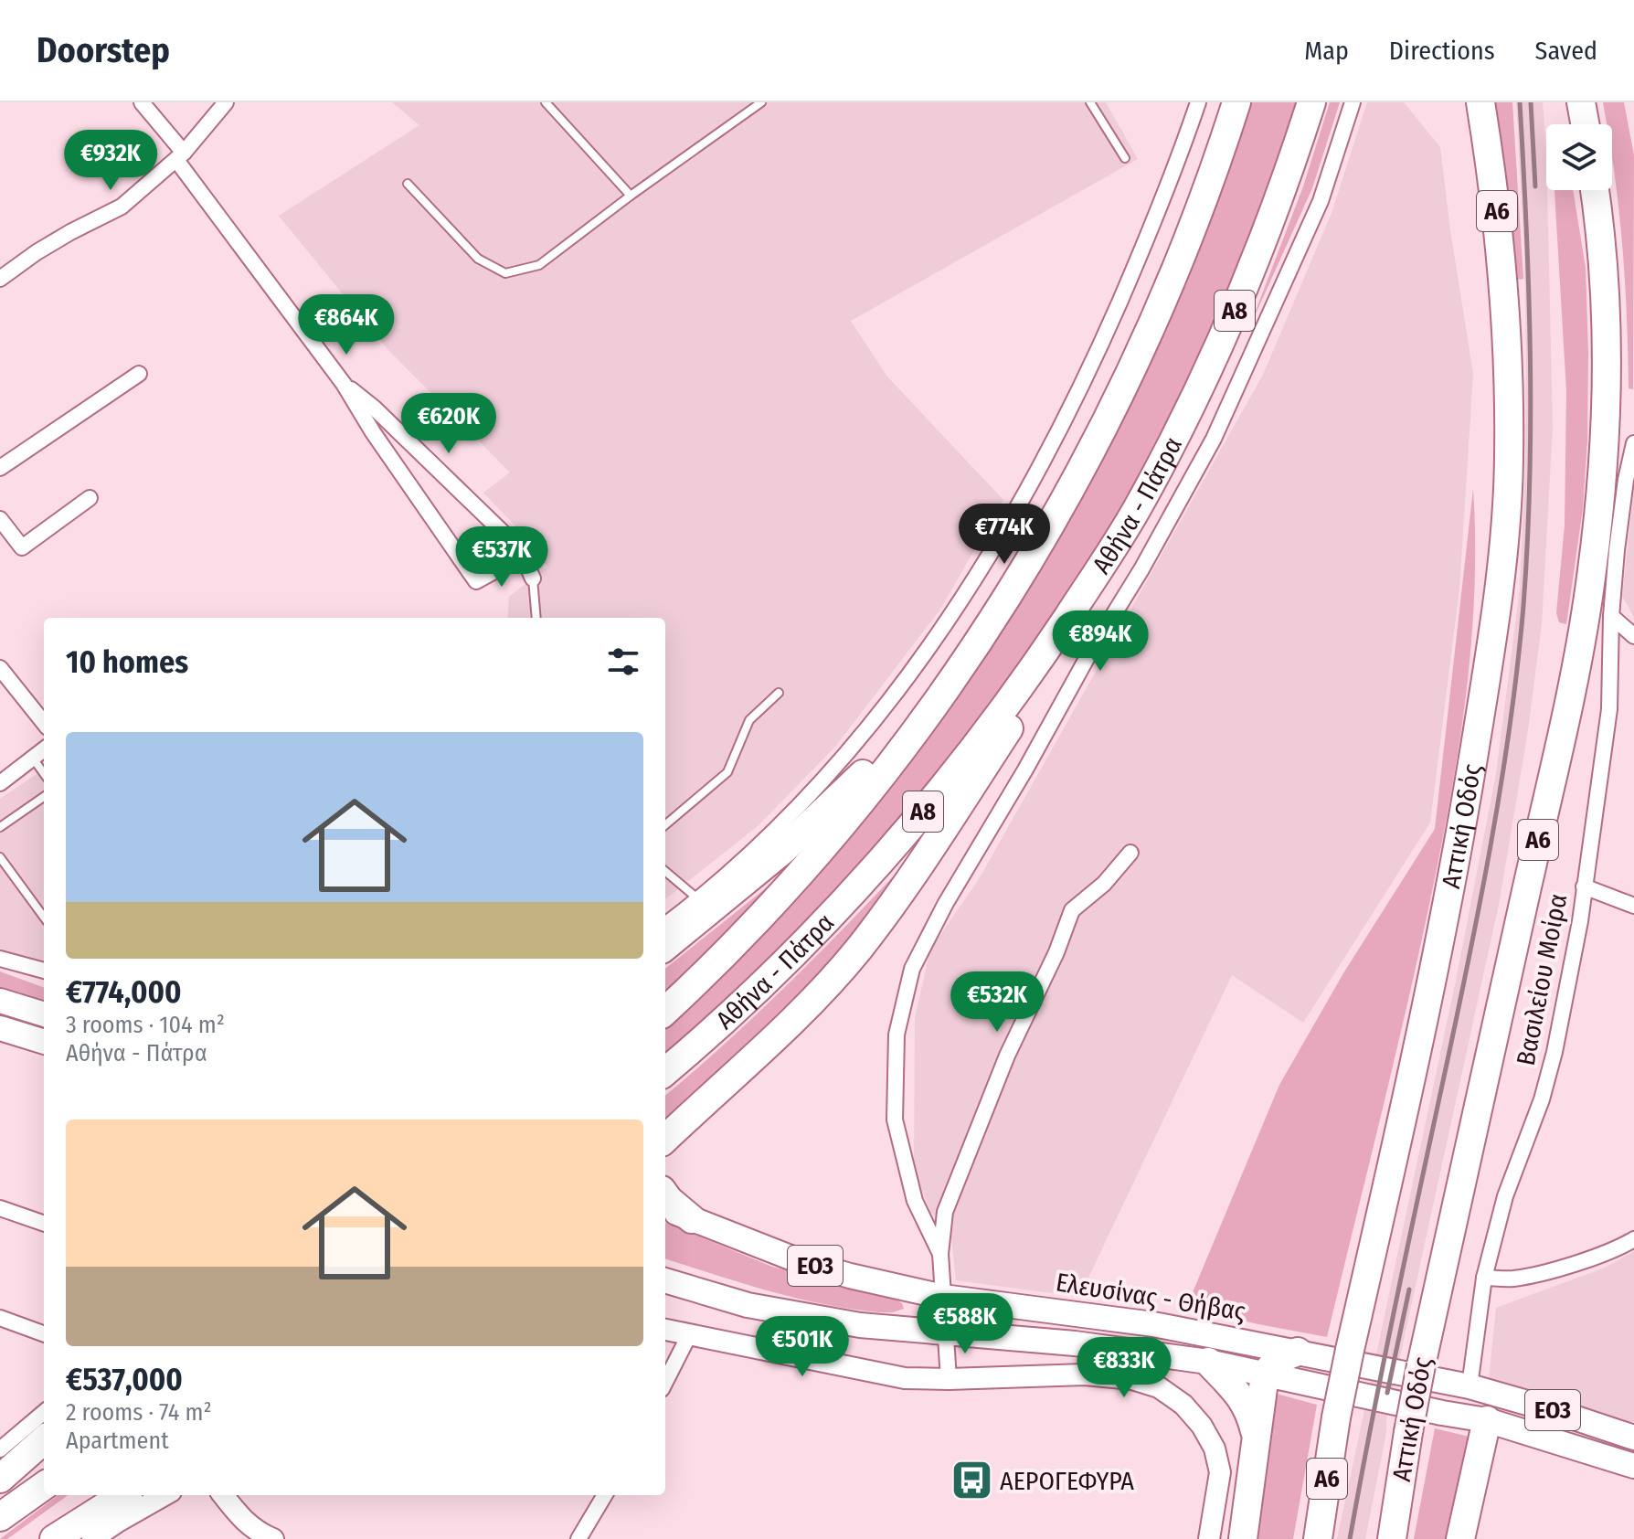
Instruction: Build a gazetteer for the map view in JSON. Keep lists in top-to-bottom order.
{
  "streets": {
    "highway": [
      "Α6",
      "Α8",
      "Αθήνα - Πάτρα",
      "Αττική Οδός"
    ],
    "main road": ["ΕΟ3", "Ελευσίνας - Θήβας"],
    "street": ["Βασιλείου Μοίρα"]
  },
  "crossings": [
    ["Βασιλείου Μοίρα", "Ελευσίνας - Θήβας"]
  ],
  "places": {
    "bus stop": ["ΑΕΡΟΓΕΦΥΡΑ"]
  },
  "page": {
    "header": "Doorstep",
    "nav": ["Map", "Directions", "Saved"],
    "price": [
      "€932K",
      "€864K",
      "€620K",
      "€774K",
      "€537K",
      "€894K",
      "€532K",
      "€588K",
      "€501K",
      "€833K"
    ],
    "heading": "10 homes",
    "list": [
      {
        "name": "€774,000",
        "note": "3 rooms · 104 m² · Αθήνα - Πάτρα"
      },
      {
        "name": "€537,000",
        "note": "2 rooms · 74 m² · Apartment"
      }
    ]
  }
}
